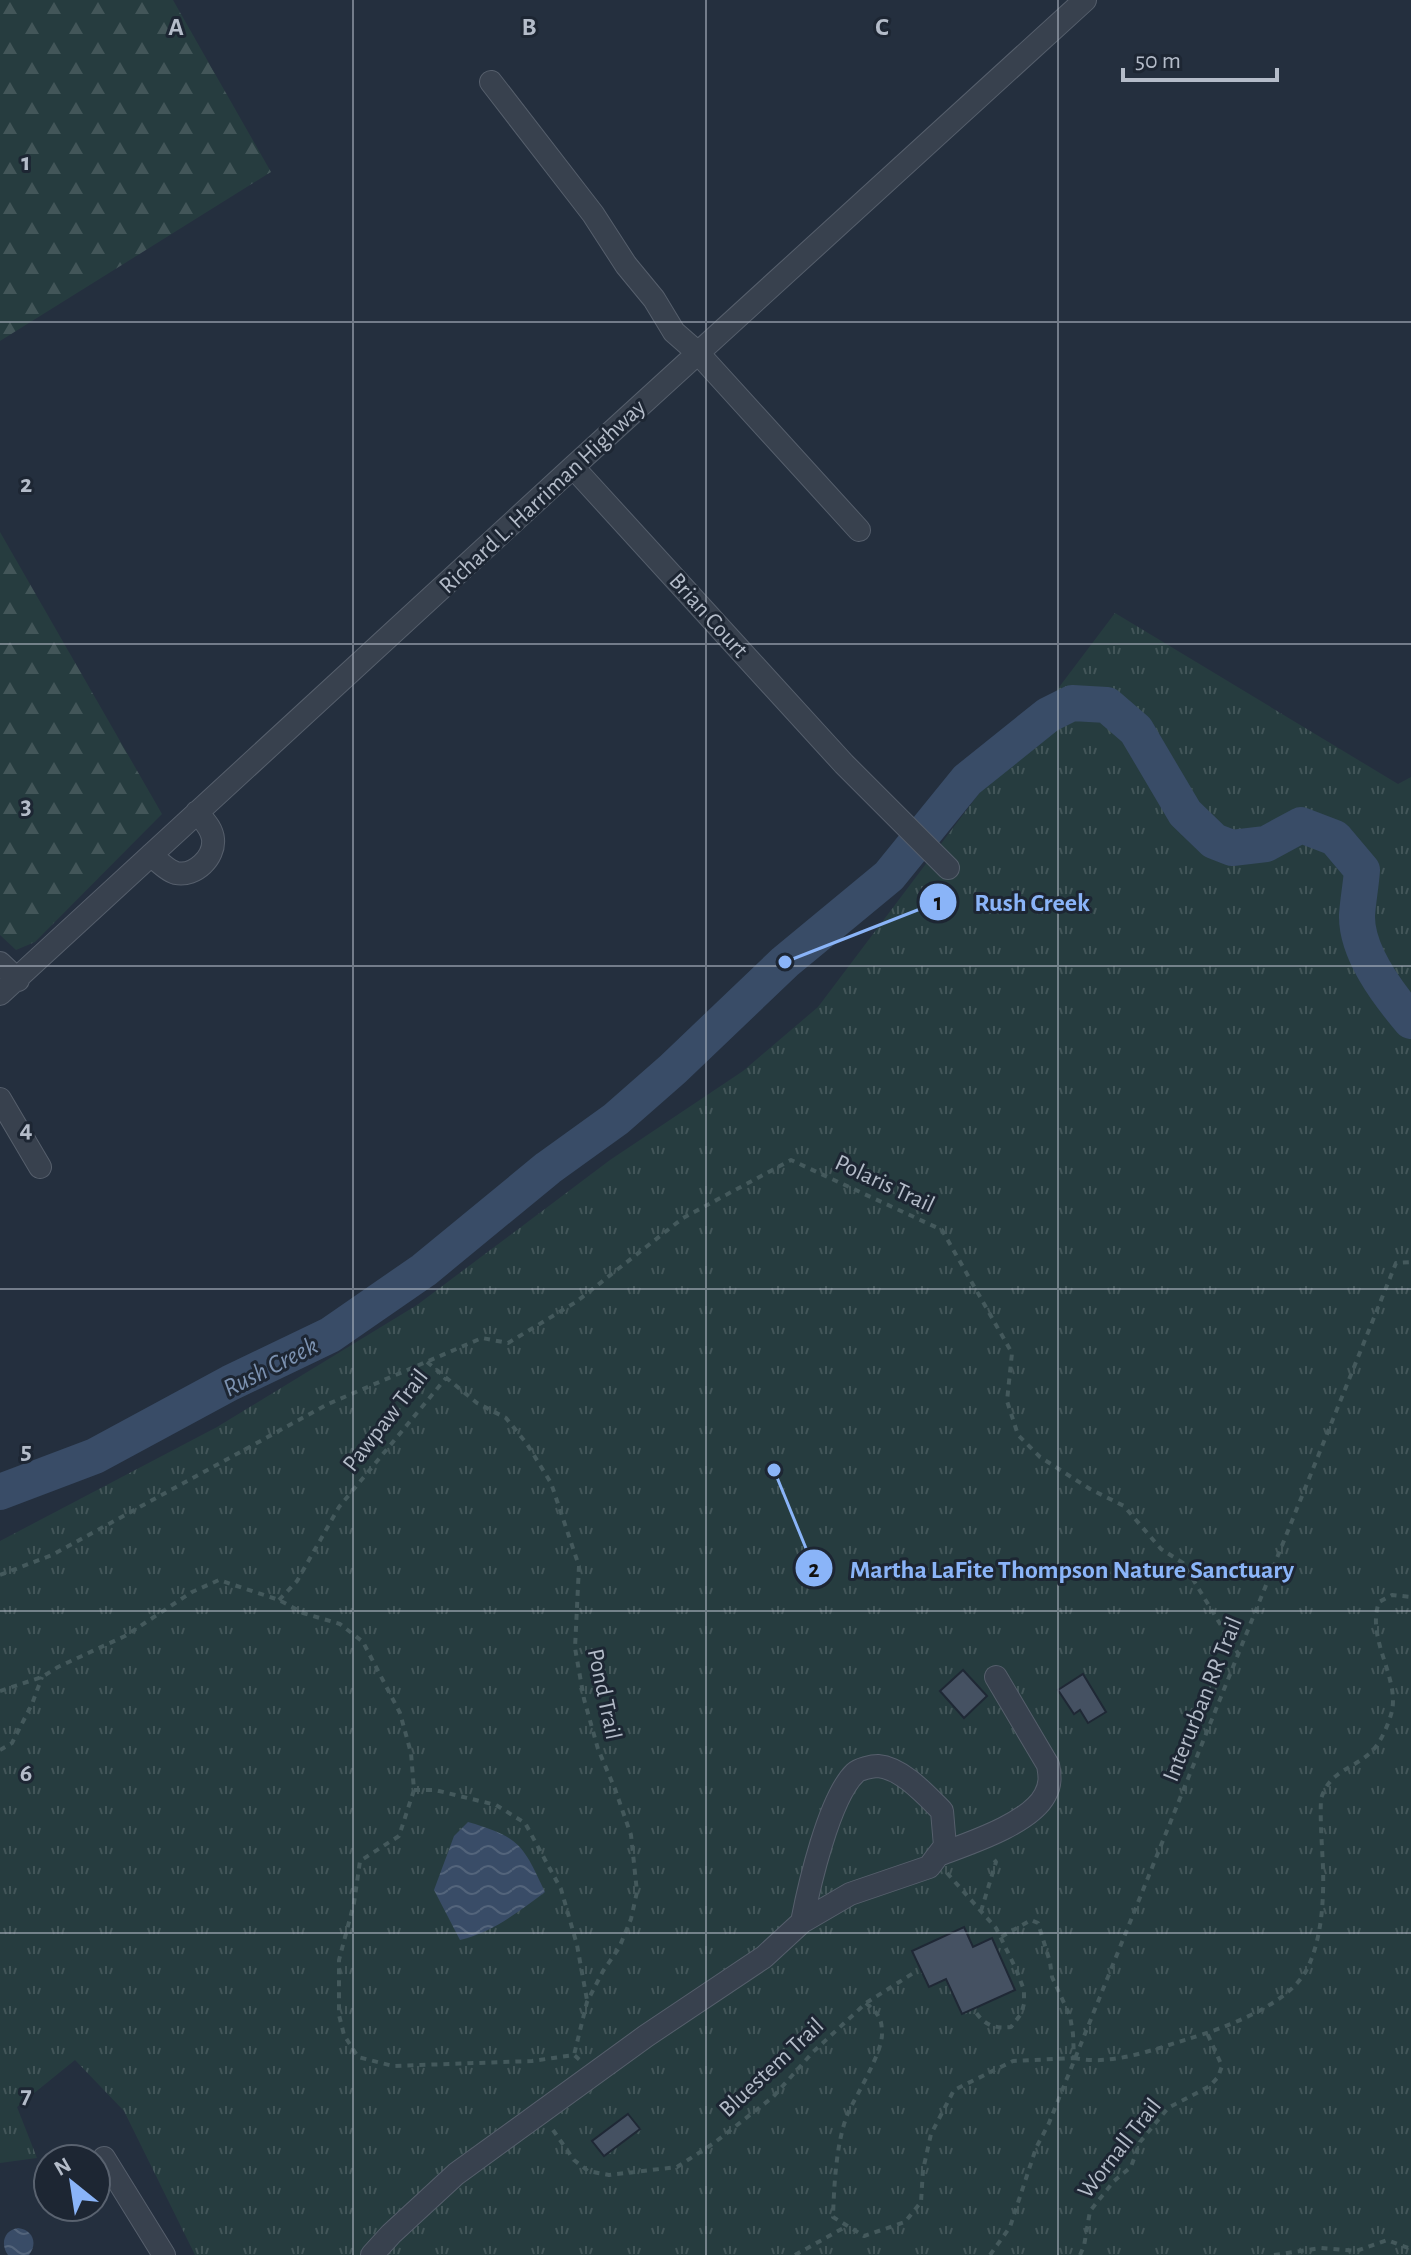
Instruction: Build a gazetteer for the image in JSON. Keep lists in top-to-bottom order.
{
  "streets": {
    "street": ["Richard L. Harriman Highway", "Brian Court"],
    "path": [
      "Polaris Trail",
      "Pawpaw Trail",
      "Pond Trail",
      "Interurban RR Trail",
      "Bluestem Trail",
      "Wornall Trail"
    ]
  },
  "crossings": [
    ["Richard L. Harriman Highway", "Brian Court"],
    ["Polaris Trail", "Pawpaw Trail"],
    ["Polaris Trail", "Interurban RR Trail"],
    ["Pawpaw Trail", "Pond Trail"]
  ],
  "water": ["Rush Creek"],
  "places": ["Rush Creek", "Martha LaFite Thompson Nature Sanctuary"],
  "scale_bar": "50 m",
  "north": "top left",
  "grid": {
    "columns": ["A", "B", "C"],
    "rows": [
      "1",
      "2",
      "3",
      "4",
      "5",
      "6",
      "7"
    ]
  }
}
